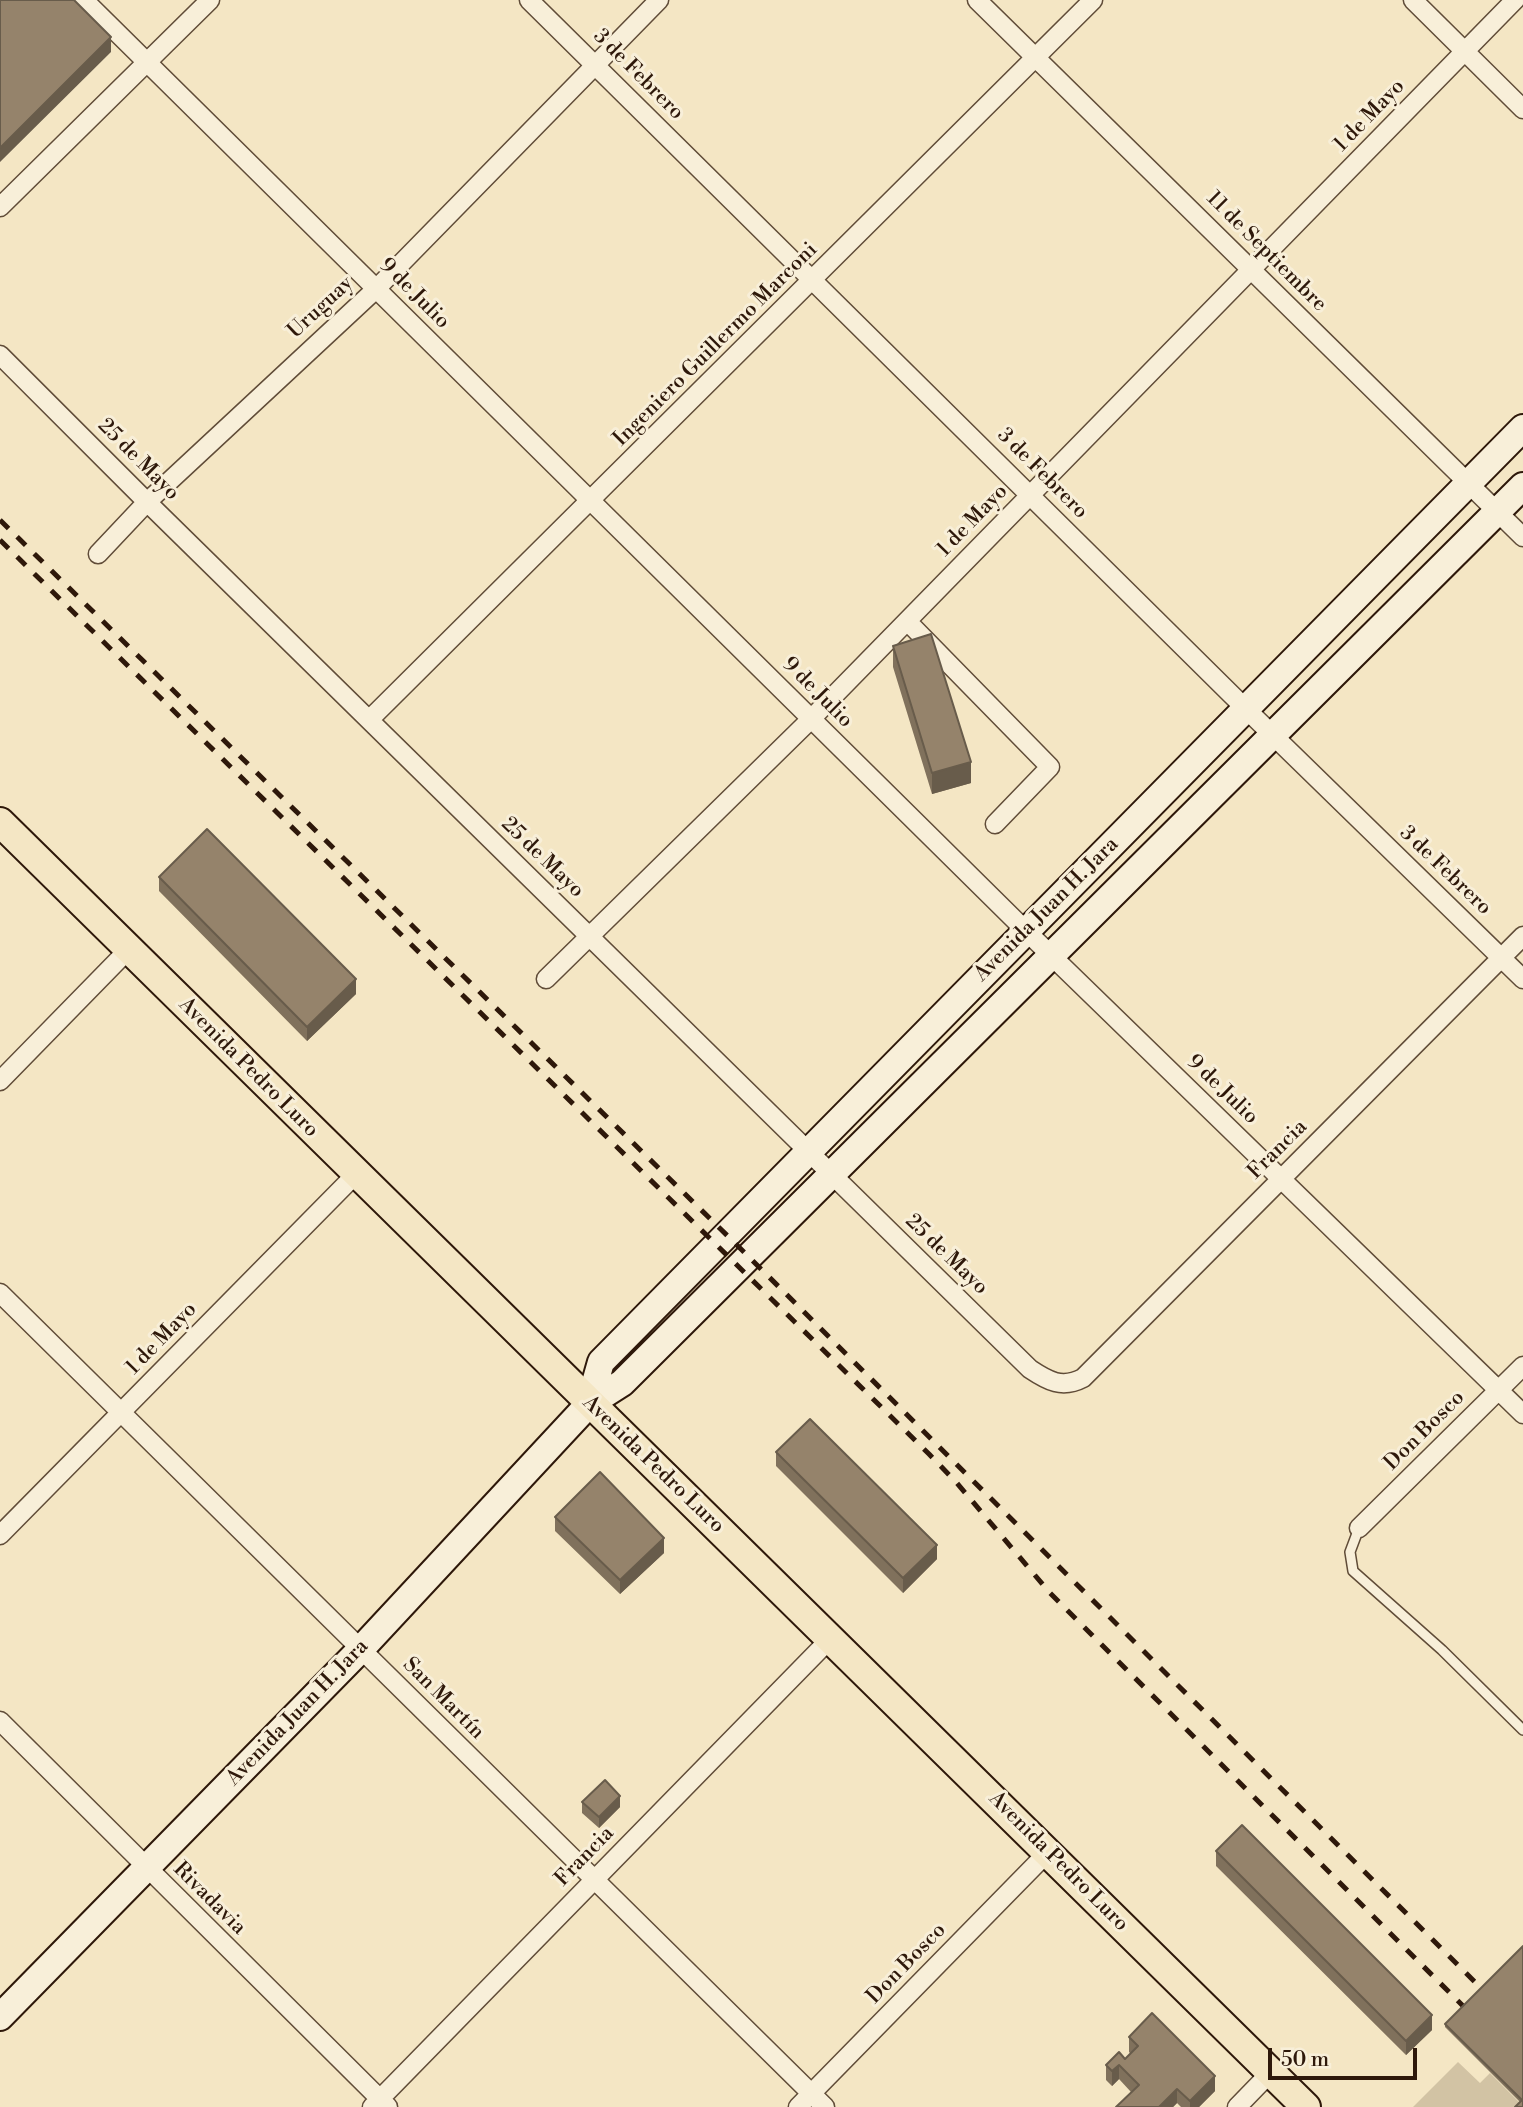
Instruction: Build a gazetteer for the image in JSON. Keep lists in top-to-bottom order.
{
  "streets": {
    "main road": ["Avenida Juan H. Jara", "Avenida Pedro Luro"],
    "street": [
      "3 de Febrero",
      "1 de Mayo",
      "11 de Septiembre",
      "9 de Julio",
      "Uruguay",
      "Ingeniero Guillermo Marconi",
      "25 de Mayo",
      "Francia",
      "Don Bosco",
      "San Martín",
      "Rivadavia"
    ]
  },
  "crossings": [
    ["3 de Febrero", "1 de Mayo"],
    ["3 de Febrero", "Uruguay"],
    ["3 de Febrero", "Ingeniero Guillermo Marconi"],
    ["3 de Febrero", "Avenida Juan H. Jara"],
    ["3 de Febrero", "Francia"],
    ["1 de Mayo", "11 de Septiembre"],
    ["1 de Mayo", "9 de Julio"],
    ["1 de Mayo", "25 de Mayo"],
    ["1 de Mayo", "Avenida Pedro Luro"],
    ["1 de Mayo", "San Martín"],
    ["11 de Septiembre", "Ingeniero Guillermo Marconi"],
    ["11 de Septiembre", "Avenida Juan H. Jara"],
    ["9 de Julio", "Uruguay"],
    ["9 de Julio", "Ingeniero Guillermo Marconi"],
    ["9 de Julio", "Avenida Juan H. Jara"],
    ["9 de Julio", "Francia"],
    ["9 de Julio", "Don Bosco"],
    ["Uruguay", "25 de Mayo"],
    ["Ingeniero Guillermo Marconi", "25 de Mayo"],
    ["25 de Mayo", "Avenida Juan H. Jara"],
    ["25 de Mayo", "Francia"],
    ["Avenida Juan H. Jara", "Avenida Pedro Luro"],
    ["Avenida Juan H. Jara", "San Martín"],
    ["Avenida Juan H. Jara", "Rivadavia"],
    ["Avenida Pedro Luro", "Francia"],
    ["Avenida Pedro Luro", "Don Bosco"],
    ["Francia", "San Martín"],
    ["Francia", "Rivadavia"],
    ["Don Bosco", "San Martín"]
  ],
  "scale_bar": "50 m"
}
